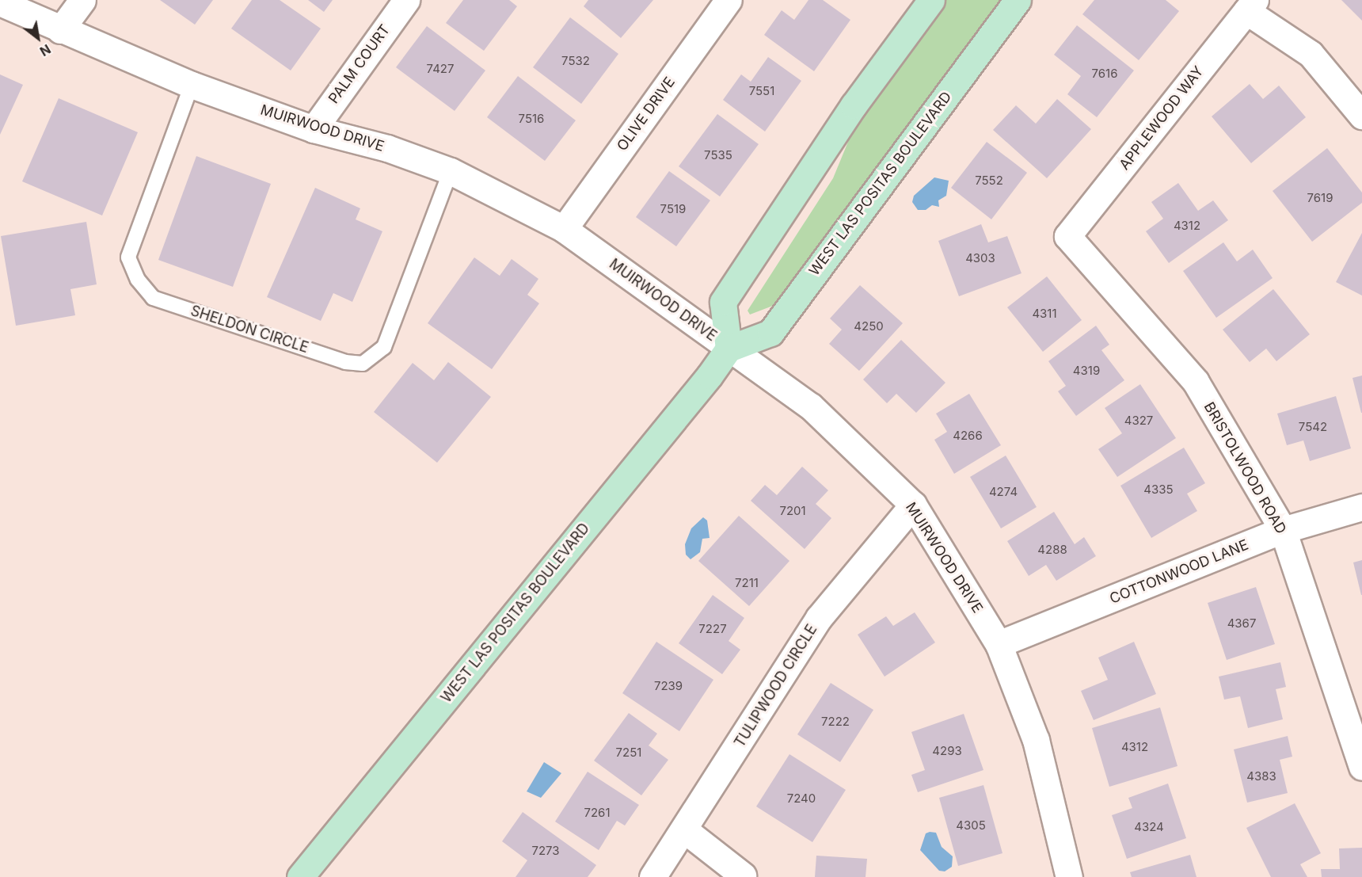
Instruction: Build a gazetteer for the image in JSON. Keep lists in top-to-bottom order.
{
  "streets": {
    "main road": ["WEST LAS POSITAS BOULEVARD"],
    "street": [
      "PALM COURT",
      "OLIVE DRIVE",
      "APPLEWOOD WAY",
      "MUIRWOOD DRIVE",
      "BRISTOLWOOD ROAD",
      "COTTONWOOD LANE",
      "TULIPWOOD CIRCLE"
    ],
    "lane": ["SHELDON CIRCLE"]
  },
  "crossings": [
    ["PALM COURT", "MUIRWOOD DRIVE"],
    ["OLIVE DRIVE", "MUIRWOOD DRIVE"],
    ["APPLEWOOD WAY", "BRISTOLWOOD ROAD"],
    ["MUIRWOOD DRIVE", "WEST LAS POSITAS BOULEVARD"],
    ["MUIRWOOD DRIVE", "SHELDON CIRCLE"],
    ["MUIRWOOD DRIVE", "COTTONWOOD LANE"],
    ["MUIRWOOD DRIVE", "TULIPWOOD CIRCLE"],
    ["BRISTOLWOOD ROAD", "COTTONWOOD LANE"]
  ],
  "house_numbers": [
    "7532",
    "7427",
    "7616",
    "7551",
    "7516",
    "7535",
    "7552",
    "7619",
    "7519",
    "4312",
    "4303",
    "4311",
    "4250",
    "4319",
    "4327",
    "7542",
    "4266",
    "4335",
    "4274",
    "7201",
    "4288",
    "7211",
    "4367",
    "7227",
    "7239",
    "7222",
    "4312",
    "4293",
    "7251",
    "4383",
    "7240",
    "7261",
    "4305",
    "4324",
    "7273"
  ],
  "north": "bottom right"
}
